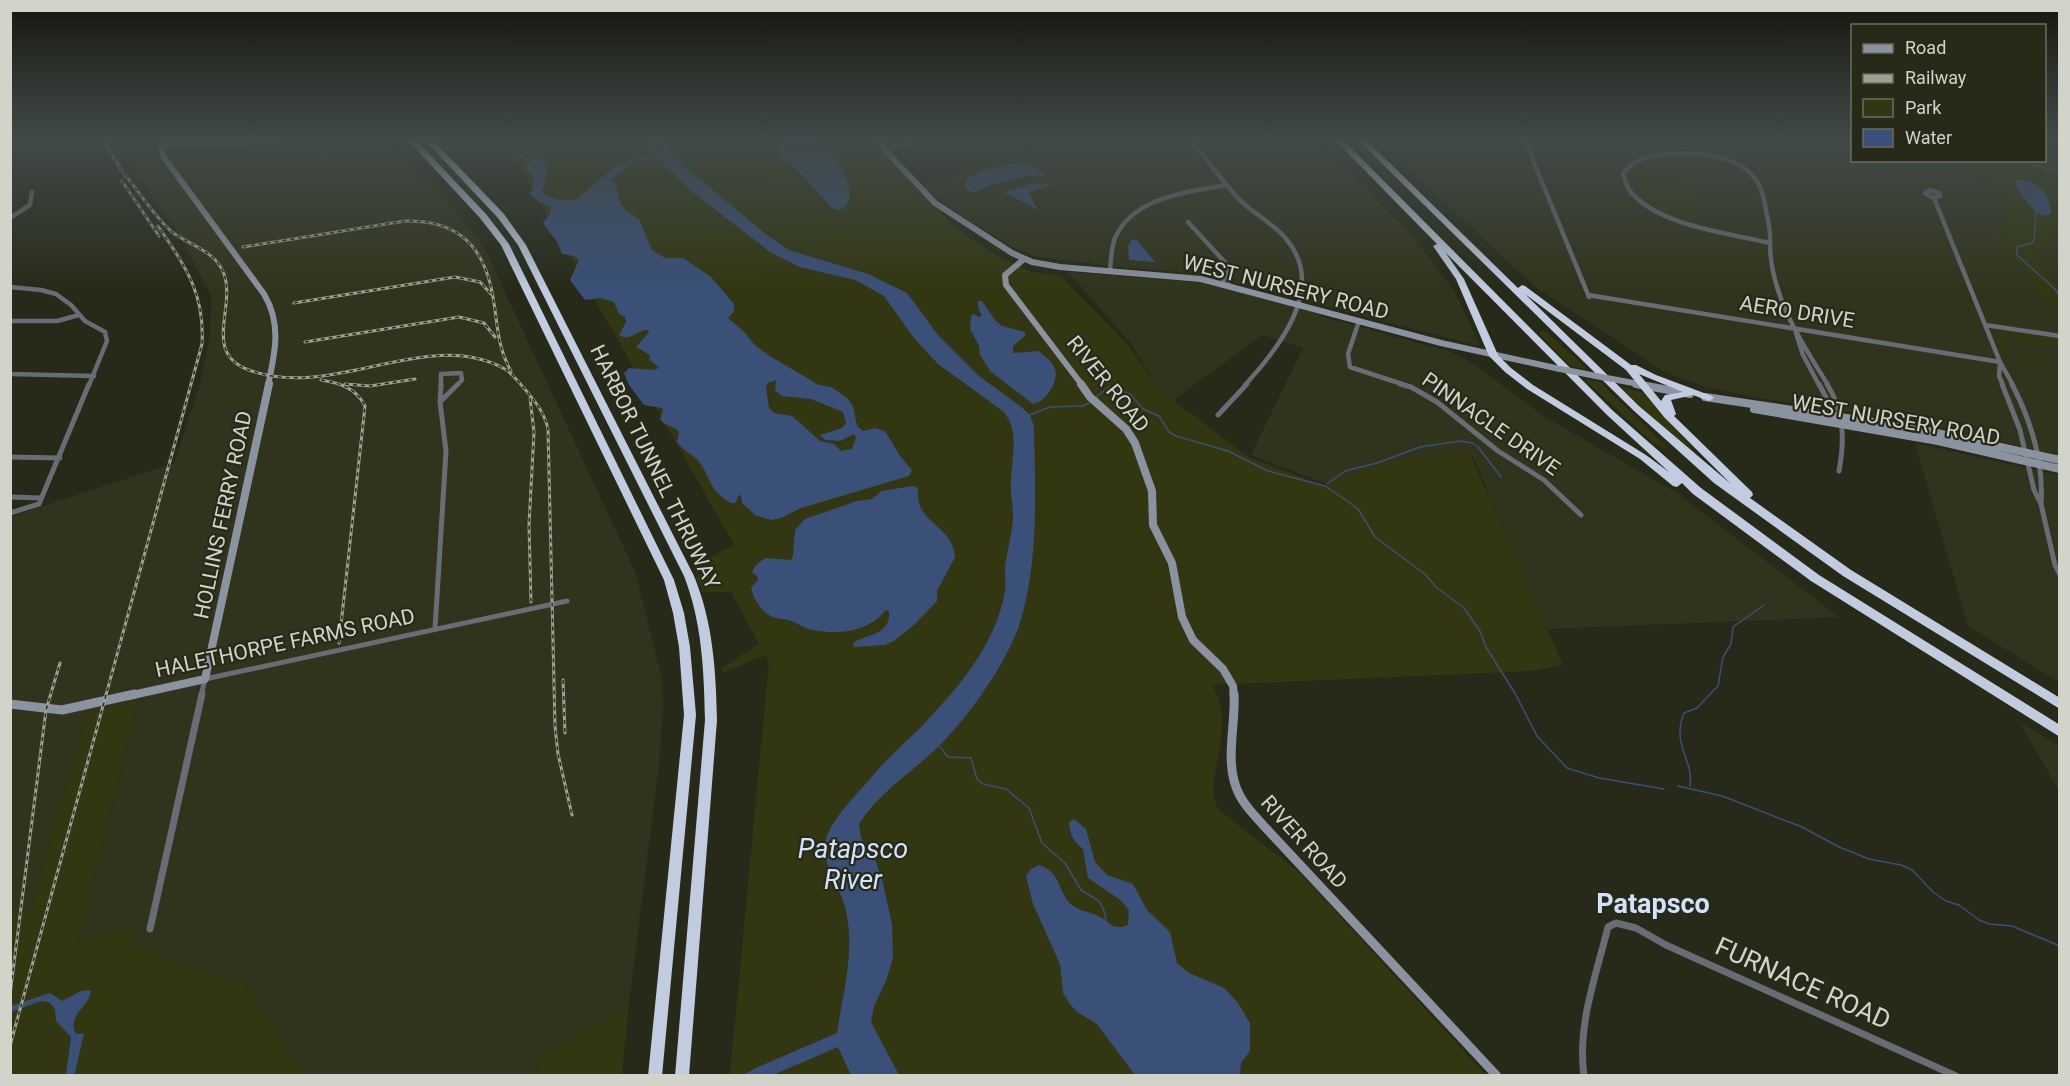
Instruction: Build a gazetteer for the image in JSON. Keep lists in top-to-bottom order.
{
  "streets": {
    "highway": ["HARBOR TUNNEL THRUWAY"],
    "street": [
      "WEST NURSERY ROAD",
      "AERO DRIVE",
      "RIVER ROAD",
      "PINNACLE DRIVE",
      "HOLLINS FERRY ROAD",
      "HALETHORPE FARMS ROAD",
      "FURNACE ROAD"
    ]
  },
  "crossings": [
    ["WEST NURSERY ROAD", "RIVER ROAD"],
    ["WEST NURSERY ROAD", "PINNACLE DRIVE"],
    ["HOLLINS FERRY ROAD", "HALETHORPE FARMS ROAD"]
  ],
  "districts": ["Patapsco"],
  "water": ["Patapsco River"],
  "legend": [
    "Road",
    "Railway",
    "Park",
    "Water"
  ]
}
